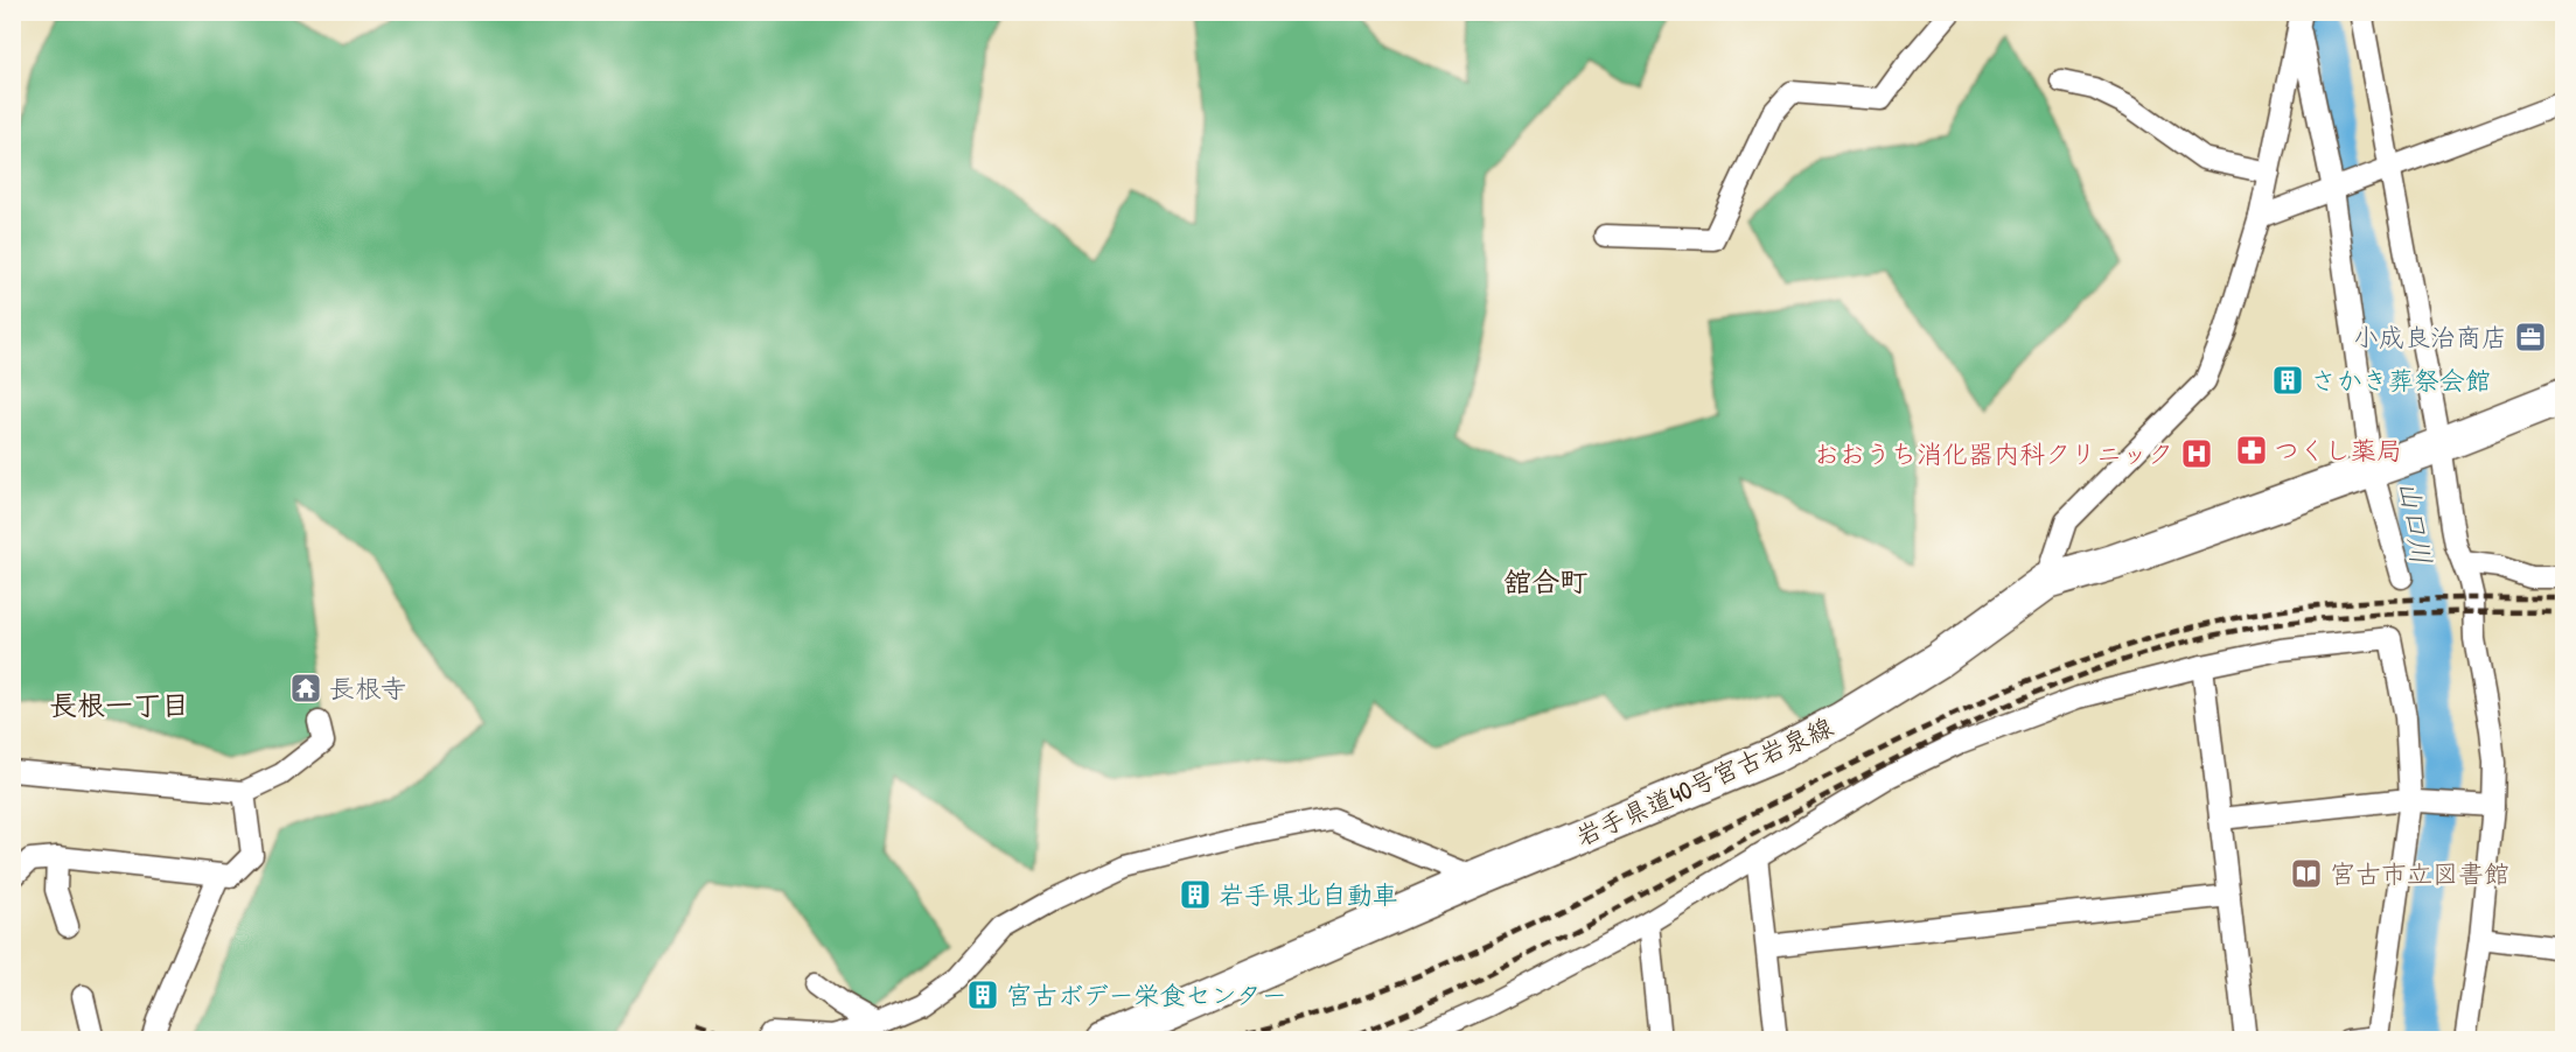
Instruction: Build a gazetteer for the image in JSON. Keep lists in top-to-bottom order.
{
  "streets": {
    "main road": ["岩手県道40号宮古岩泉線"]
  },
  "districts": ["舘合町", "長根一丁目"],
  "water": ["山口川"],
  "places": {
    "office": ["小成良治商店"],
    "building": ["さかき葬祭会館", "岩手県北自動車", "宮古ボデー栄食センター"],
    "pharmacy": ["つくし薬局"],
    "hospital": ["おおうち消化器内科クリニック"],
    "temple": ["長根寺"],
    "library": ["宮古市立図書館"]
  }
}
